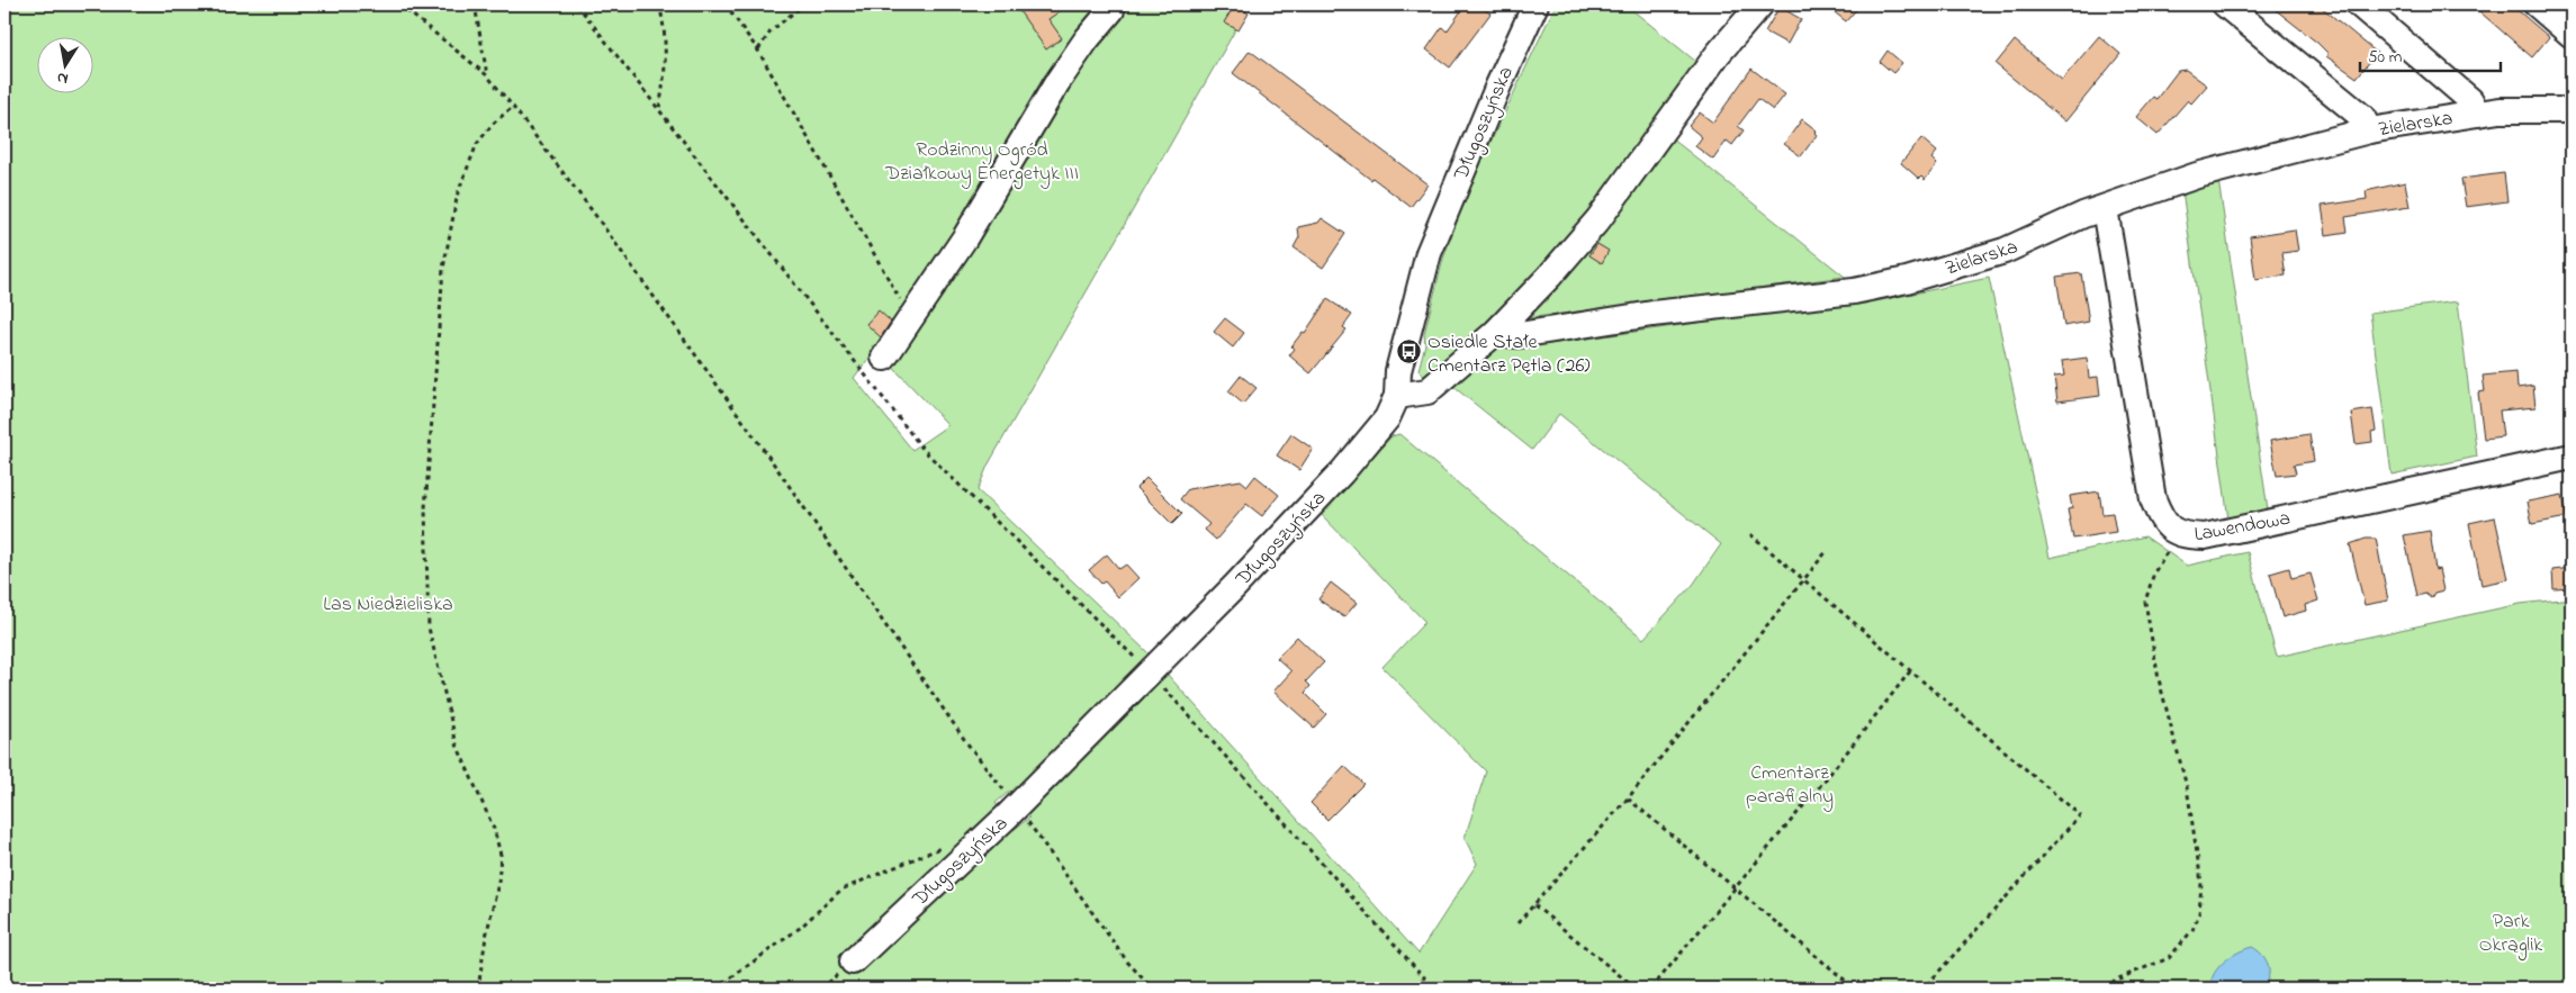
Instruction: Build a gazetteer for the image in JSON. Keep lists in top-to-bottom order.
{
  "streets": {
    "street": ["Długoszyńska", "Zielarska", "Lawendowa"]
  },
  "crossings": [
    ["Zielarska", "Lawendowa"]
  ],
  "parks": [
    "Rodzinny Ogród Działkowy Energetyk III",
    "Las Niedzieliska",
    "Cmentarz parafialny",
    "Park Okrąglik"
  ],
  "places": {
    "bus stop": ["Osiedle Stałe Cmentarz Pętla (26)"]
  },
  "scale_bar": "50 m",
  "north": "bottom"
}
